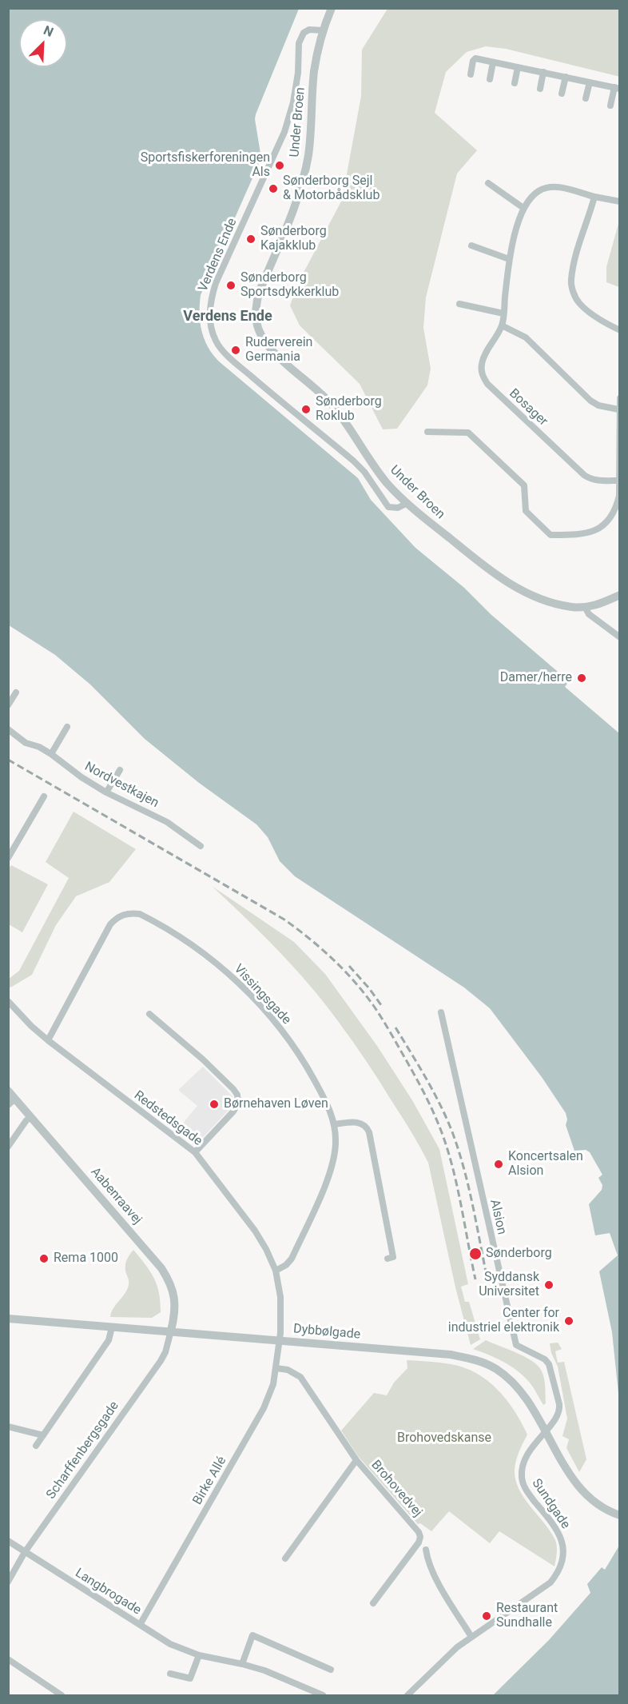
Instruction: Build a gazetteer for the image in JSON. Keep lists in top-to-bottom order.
{
  "streets": {
    "street": [
      "Under Broen",
      "Verdens Ende",
      "Bosager",
      "Nordvestkajen",
      "Vissingsgade",
      "Redstedsgade",
      "Aabenraavej",
      "Alsion",
      "Dybbølgade",
      "Scharffenbergsgade",
      "Birke Allé",
      "Brohovedvej",
      "Sundgade",
      "Langbrogade"
    ]
  },
  "crossings": [
    ["Under Broen", "Verdens Ende"],
    ["Vissingsgade", "Redstedsgade"],
    ["Redstedsgade", "Dybbølgade"],
    ["Redstedsgade", "Birke Allé"],
    ["Aabenraavej", "Dybbølgade"],
    ["Aabenraavej", "Scharffenbergsgade"],
    ["Alsion", "Dybbølgade"],
    ["Alsion", "Sundgade"],
    ["Dybbølgade", "Scharffenbergsgade"],
    ["Dybbølgade", "Birke Allé"],
    ["Dybbølgade", "Sundgade"],
    ["Scharffenbergsgade", "Langbrogade"],
    ["Birke Allé", "Brohovedvej"],
    ["Birke Allé", "Langbrogade"]
  ],
  "districts": ["Verdens Ende"],
  "parks": ["Brohovedskanse"],
  "places": [
    "Sportsfiskerforeningen Als",
    "Sønderborg Sejl & Motorbådsklub",
    "Sønderborg Kajakklub",
    "Sønderborg Sportsdykkerklub",
    "Ruderverein Germania",
    "Sønderborg Roklub",
    "Damer/herre",
    "Børnehaven Løven",
    "Koncertsalen Alsion",
    "Sønderborg",
    "Rema 1000",
    "Syddansk Universitet",
    "Center for industriel elektronik",
    "Restaurant Sundhalle"
  ],
  "north": "top right"
}
